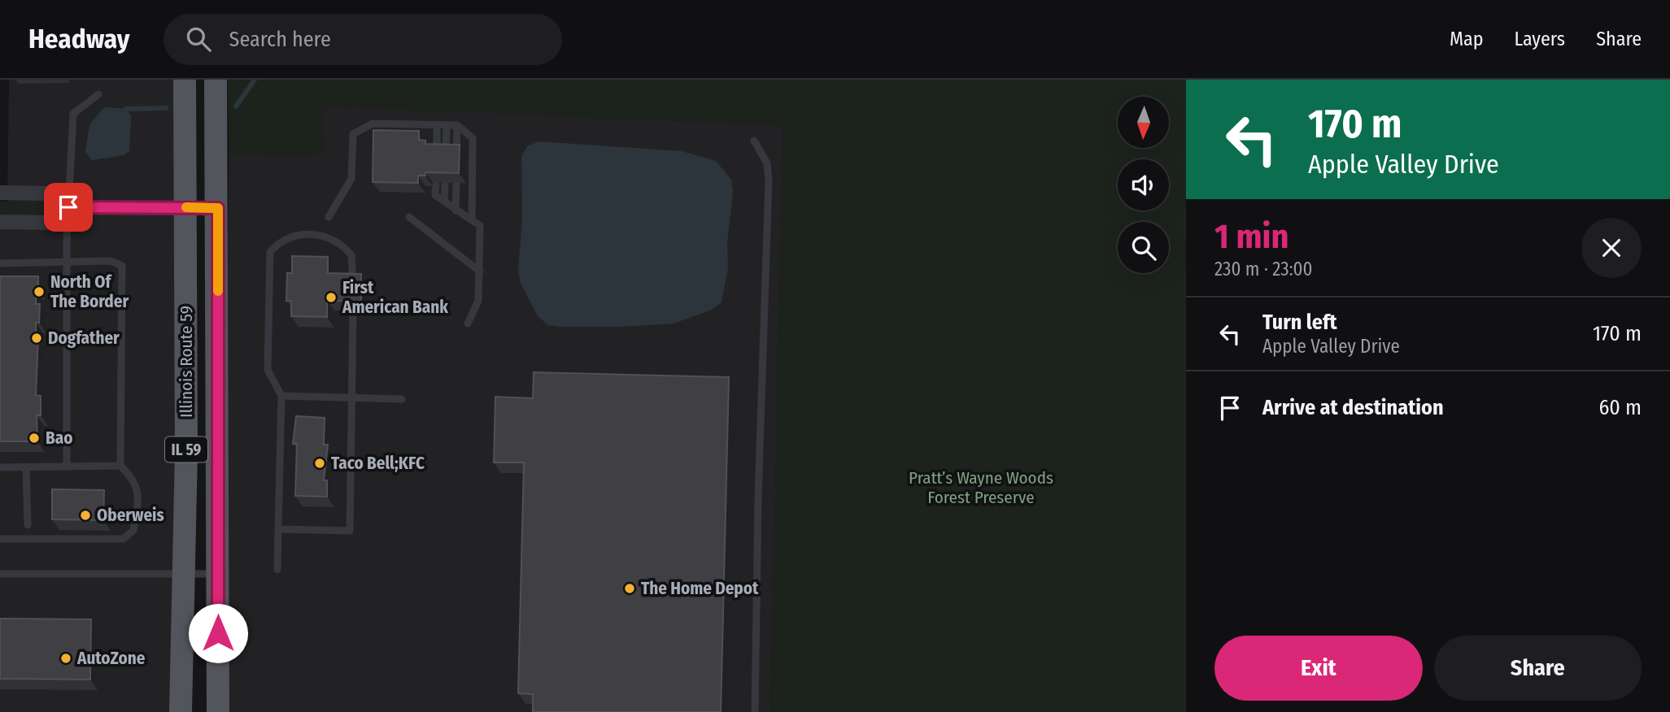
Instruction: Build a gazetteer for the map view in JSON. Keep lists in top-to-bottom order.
{
  "streets": {
    "main road": ["Illinois Route 59", "IL 59"]
  },
  "parks": ["Pratt’s Wayne Woods Forest Preserve"],
  "places": [
    "North Of The Border",
    "First American Bank",
    "Dogfather",
    "Bao",
    "Taco Bell;KFC",
    "Oberweis",
    "The Home Depot",
    "AutoZone"
  ],
  "north": "bottom",
  "page": {
    "header": "Headway",
    "search": "Search here",
    "nav": ["Map", "Layers", "Share"],
    "turn": ["170 m", "Apple Valley Drive"],
    "heading": ["1 min", "230 m · 23:00"],
    "list": [
      {
        "name": "Turn left",
        "note": "Apple Valley Drive",
        "value": "170 m"
      },
      {
        "name": "Arrive at destination",
        "value": "60 m"
      }
    ],
    "buttons": ["Exit", "Share"]
  }
}
